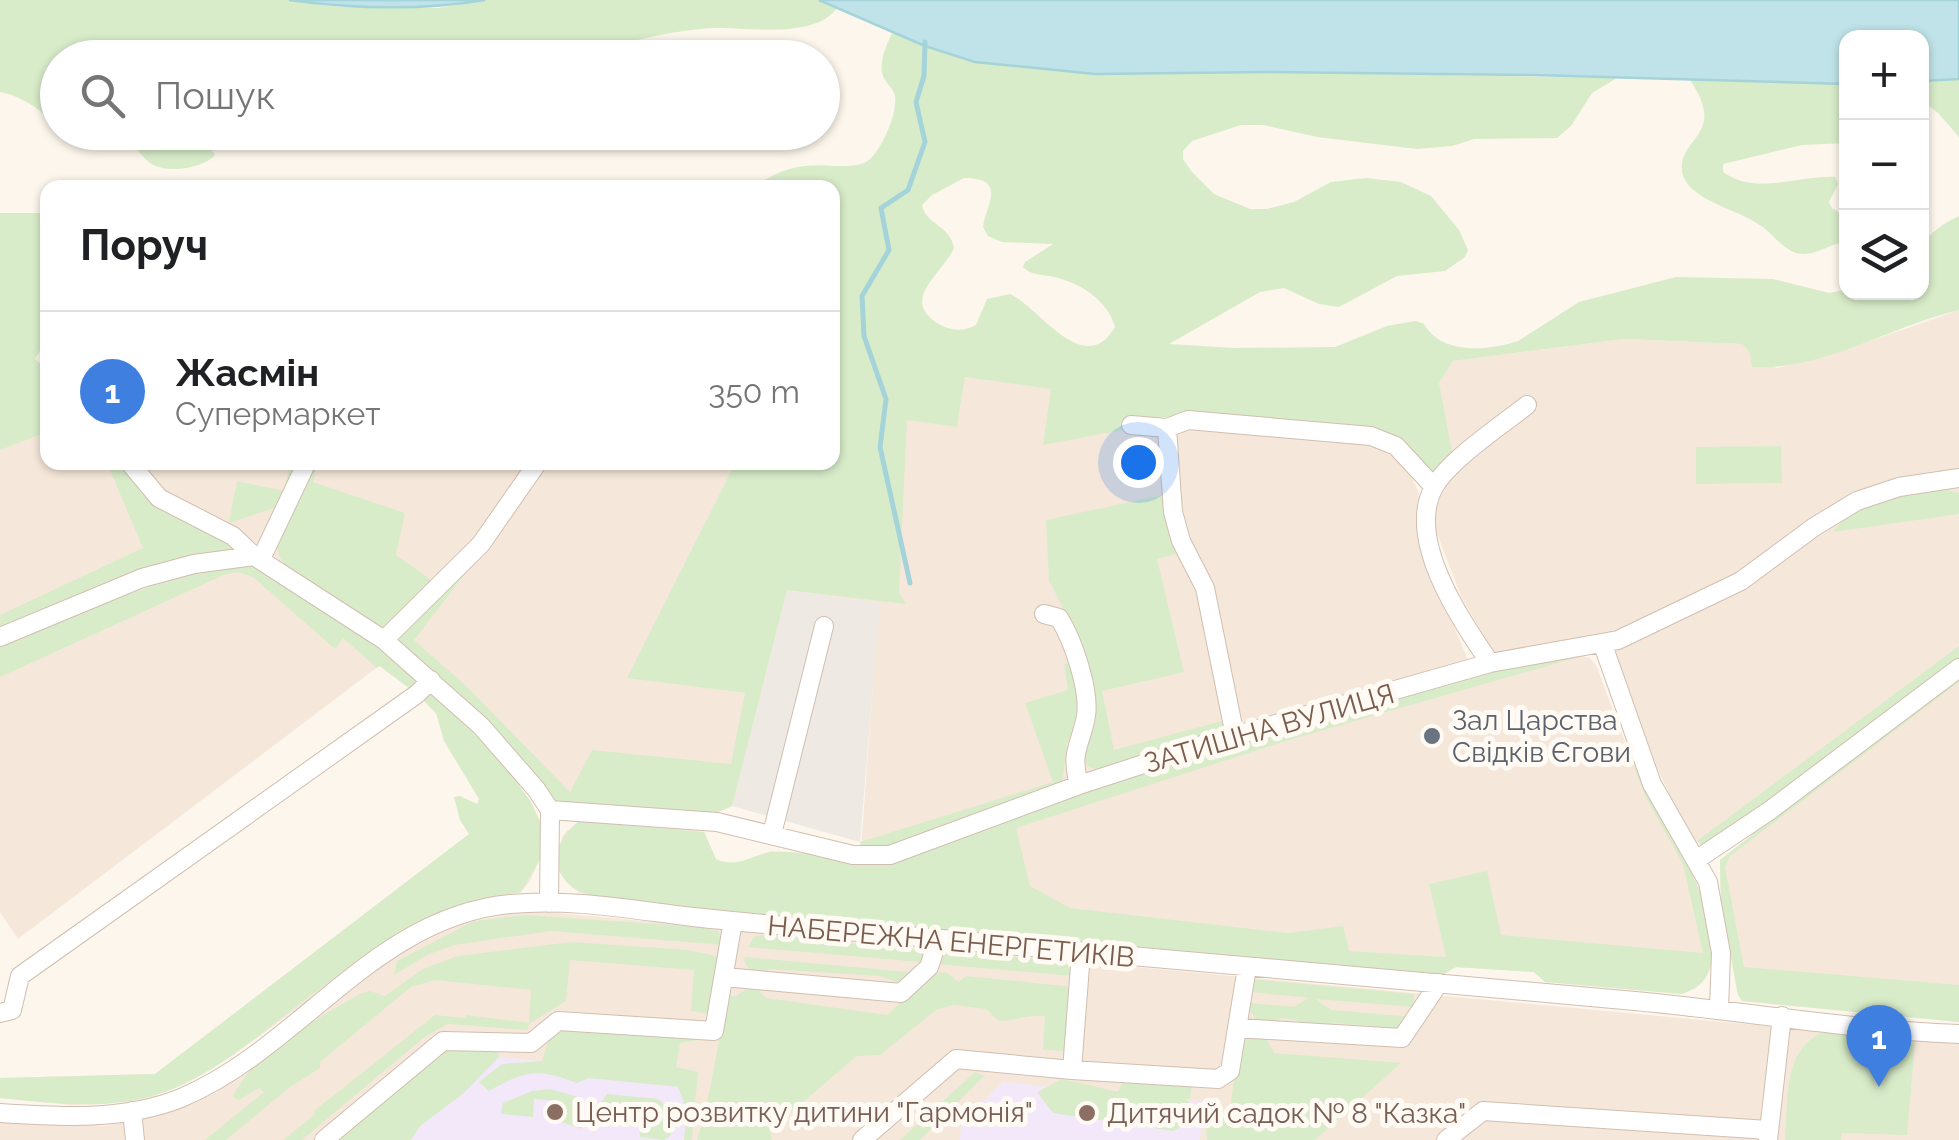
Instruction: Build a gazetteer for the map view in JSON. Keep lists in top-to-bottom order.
{
  "streets": {
    "street": ["ЗАТИШНА ВУЛИЦЯ", "НАБЕРЕЖНА ЕНЕРГЕТИКІВ"]
  },
  "places": ["Зал Царства Свідків Єгови", "Центр розвитку дитини \"Гармонія\"", "Дитячий садок № 8 \"Казка\""],
  "page": {
    "map_buttons": ["+", "−"],
    "search": "Пошук",
    "heading": "Поруч",
    "list": [
      {
        "mark": "1",
        "name": "Жасмін",
        "note": "Супермаркет",
        "value": "350 m"
      }
    ],
    "pins": "1"
  }
}
